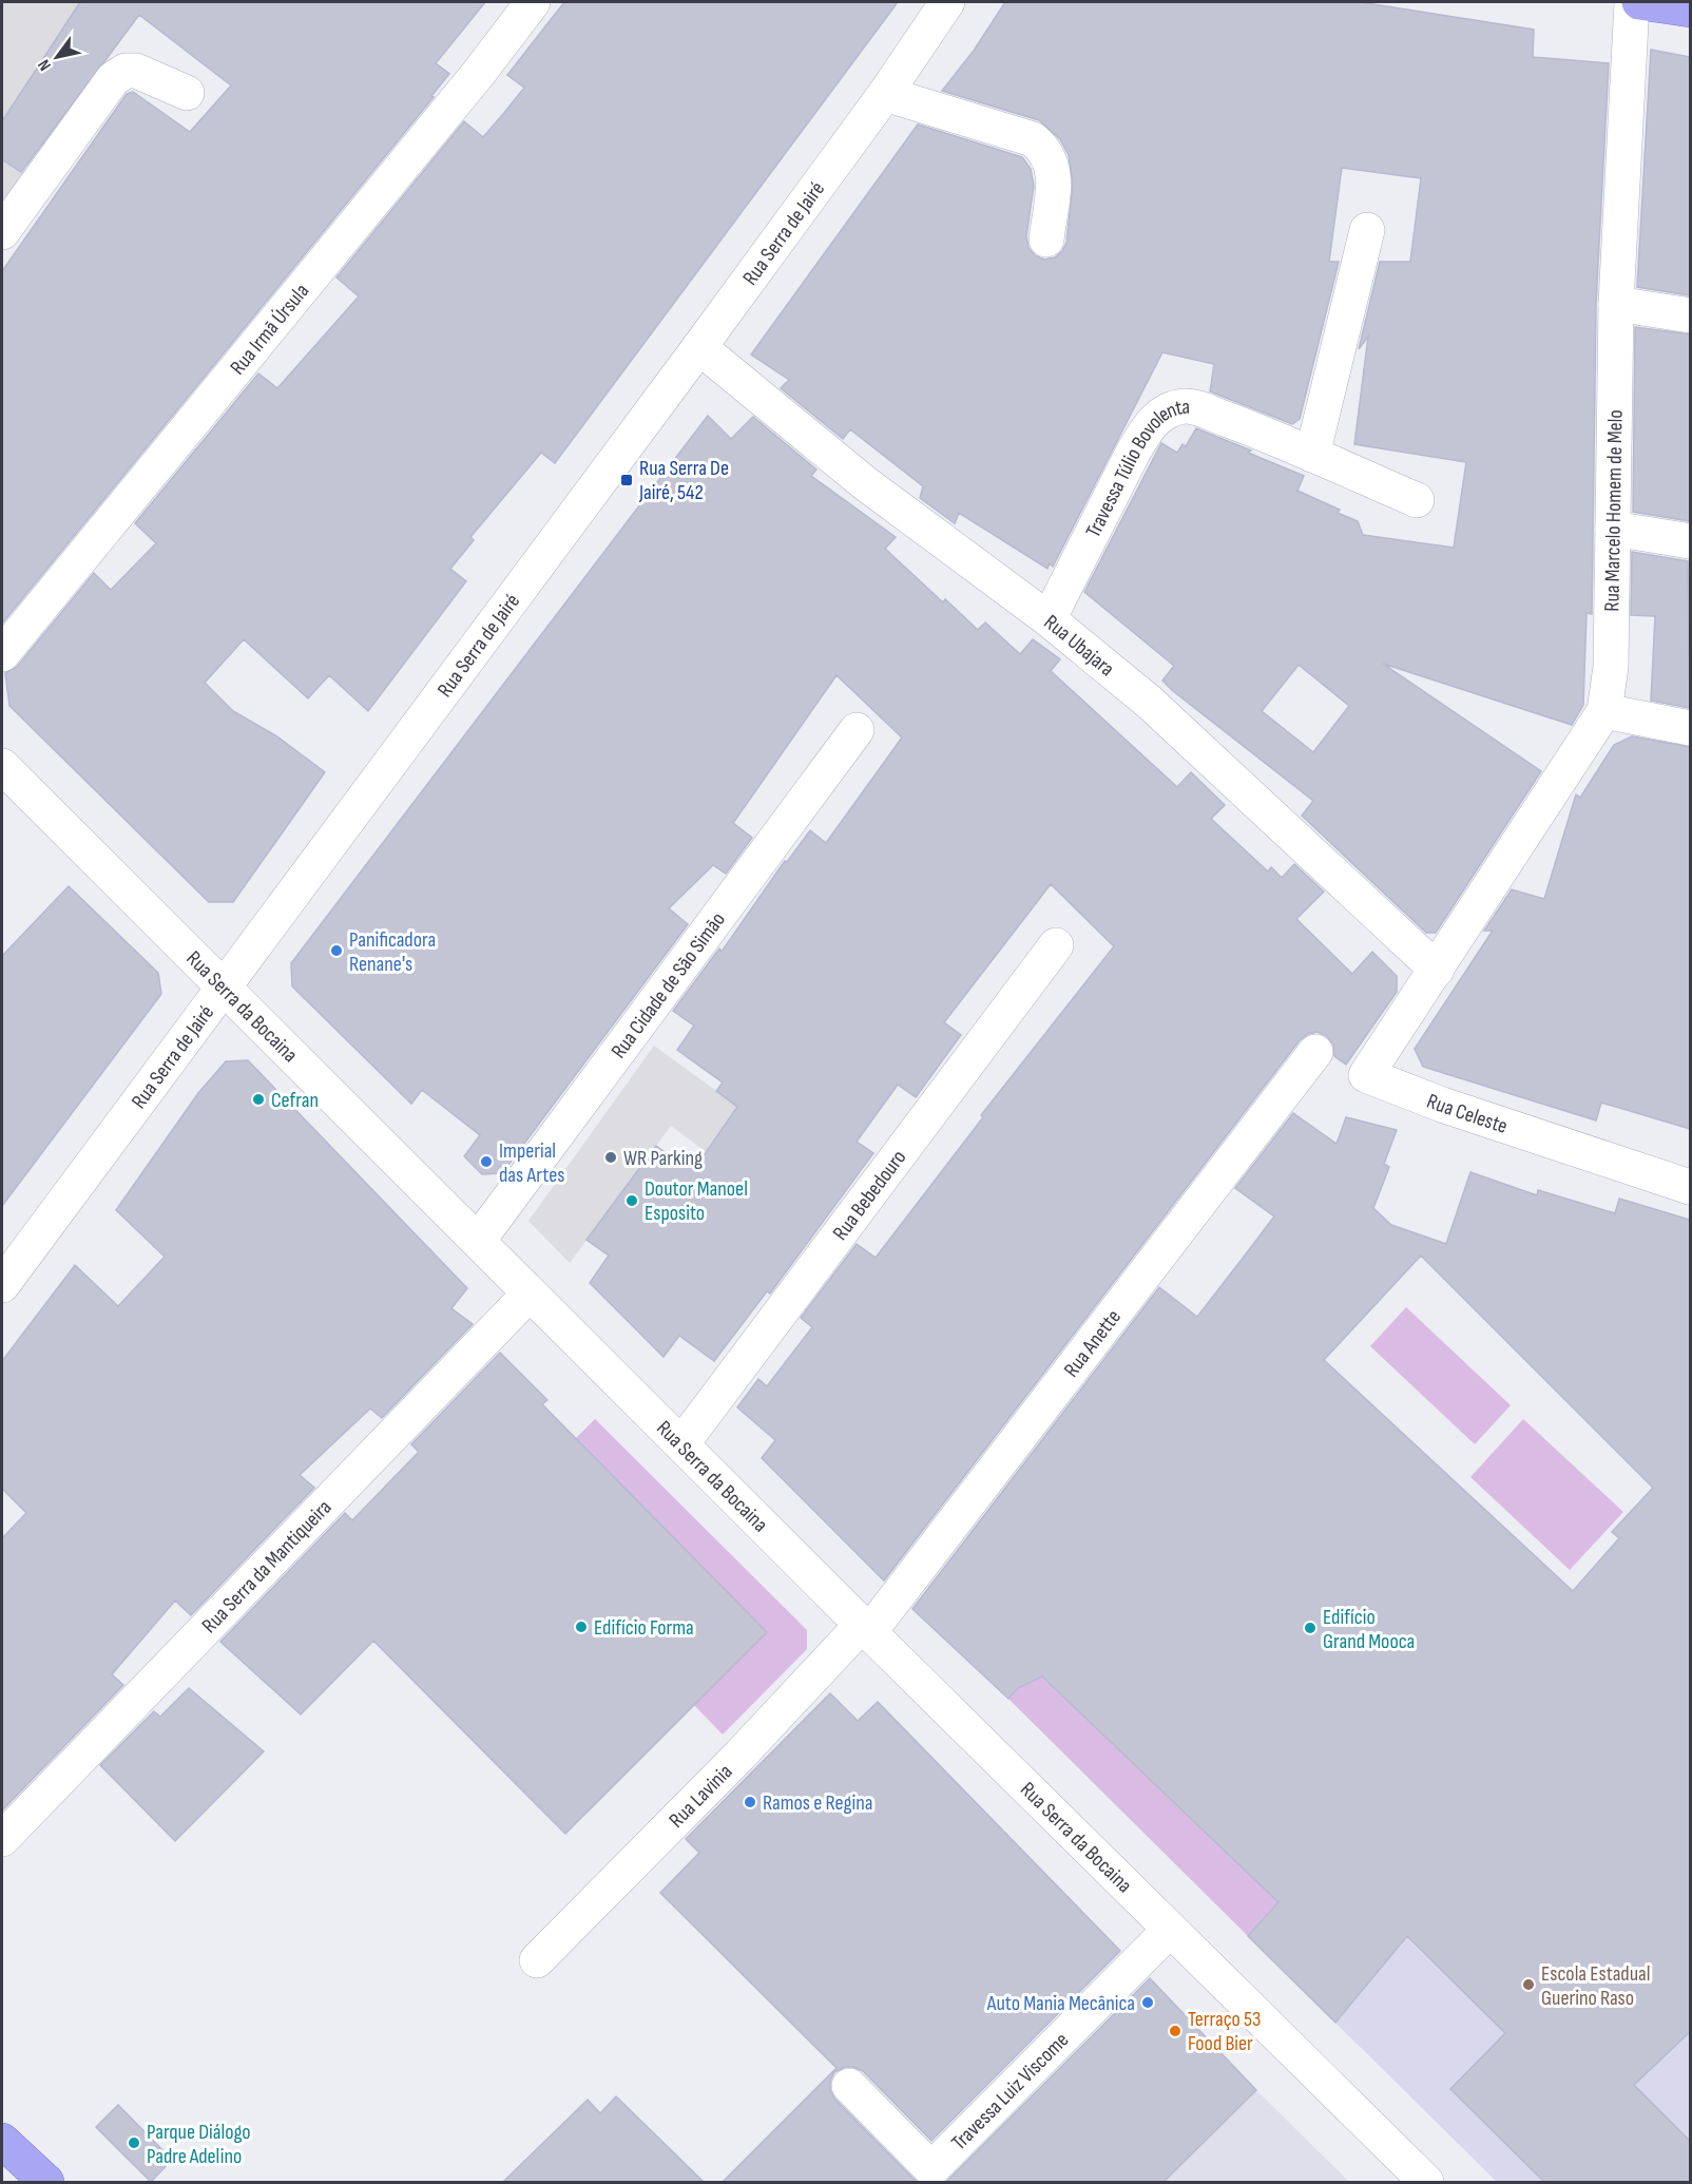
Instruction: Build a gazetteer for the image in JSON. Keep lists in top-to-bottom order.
{
  "streets": {
    "street": [
      "Rua Serra de Jairé",
      "Rua Irmã Úrsula",
      "Travessa Túlio Bovolenta",
      "Rua Marcelo Homem de Melo",
      "Rua Ubajara",
      "Rua Cidade de São Simão",
      "Rua Serra da Bocaina",
      "Rua Celeste",
      "Rua Bebedouro",
      "Rua Anette",
      "Rua Serra da Mantiqueira",
      "Rua Lavinia",
      "Travessa Luiz Viscome"
    ]
  },
  "crossings": [
    ["Rua Serra de Jairé", "Rua Ubajara"],
    ["Rua Serra de Jairé", "Rua Serra da Bocaina"],
    ["Travessa Túlio Bovolenta", "Rua Ubajara"],
    ["Rua Marcelo Homem de Melo", "Rua Ubajara"],
    ["Rua Marcelo Homem de Melo", "Rua Celeste"],
    ["Rua Ubajara", "Rua Celeste"],
    ["Rua Cidade de São Simão", "Rua Serra da Bocaina"],
    ["Rua Serra da Bocaina", "Rua Bebedouro"],
    ["Rua Serra da Bocaina", "Rua Anette"],
    ["Rua Serra da Bocaina", "Rua Serra da Mantiqueira"],
    ["Rua Serra da Bocaina", "Rua Lavinia"],
    ["Rua Serra da Bocaina", "Travessa Luiz Viscome"],
    ["Rua Anette", "Rua Lavinia"]
  ],
  "places": {
    "transit": ["Rua Serra De Jairé, 542"],
    "other": [
      "Panificadora Renane's",
      "Cefran",
      "WR Parking",
      "Imperial das Artes",
      "Doutor Manoel Esposito",
      "Edifício Forma",
      "Edifício Grand Mooca",
      "Ramos e Regina",
      "Escola Estadual Guerino Raso",
      "Auto Mania Mecânica",
      "Terraço 53 Food Bier",
      "Parque Diálogo Padre Adelino"
    ]
  },
  "north": "bottom left"
}
